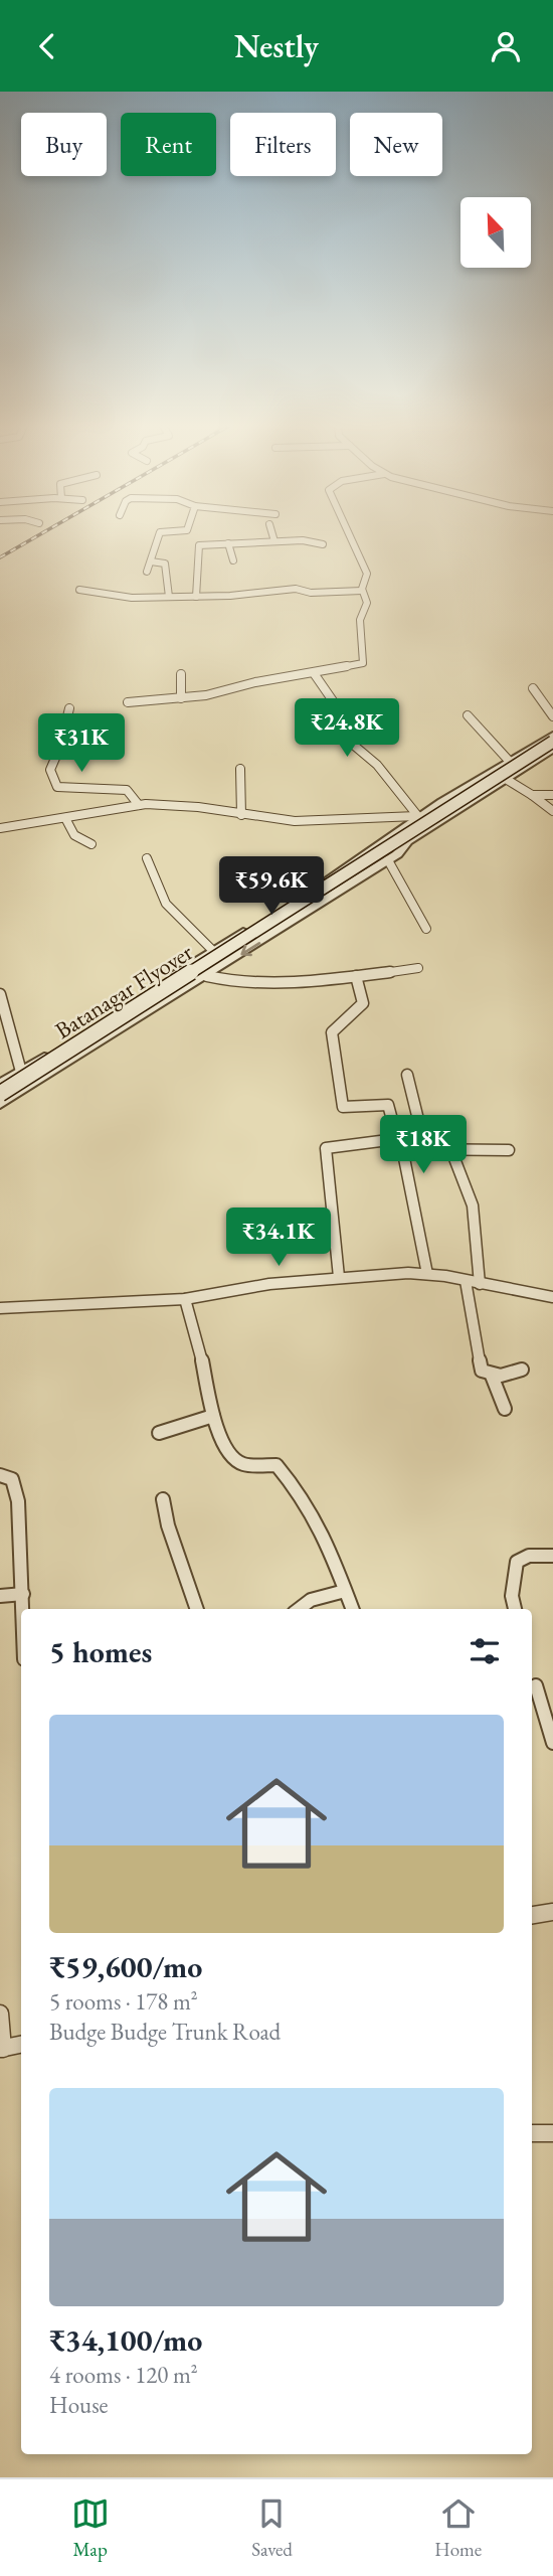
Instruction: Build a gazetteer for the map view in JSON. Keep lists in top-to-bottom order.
{
  "streets": {
    "main road": ["Batanagar Flyover"]
  },
  "north": "top left",
  "page": {
    "header": "Nestly",
    "chip": [
      "Buy",
      "Rent",
      "Filters",
      "New"
    ],
    "price": [
      "₹24.8K",
      "₹31K",
      "₹59.6K",
      "₹18K",
      "₹34.1K"
    ],
    "heading": "5 homes",
    "list": [
      {
        "name": "₹59,600/mo",
        "note": "5 rooms · 178 m² · Budge Budge Trunk Road"
      },
      {
        "name": "₹34,100/mo",
        "note": "4 rooms · 120 m² · House"
      }
    ],
    "tabs": ["Map", "Saved", "Home"]
  }
}
